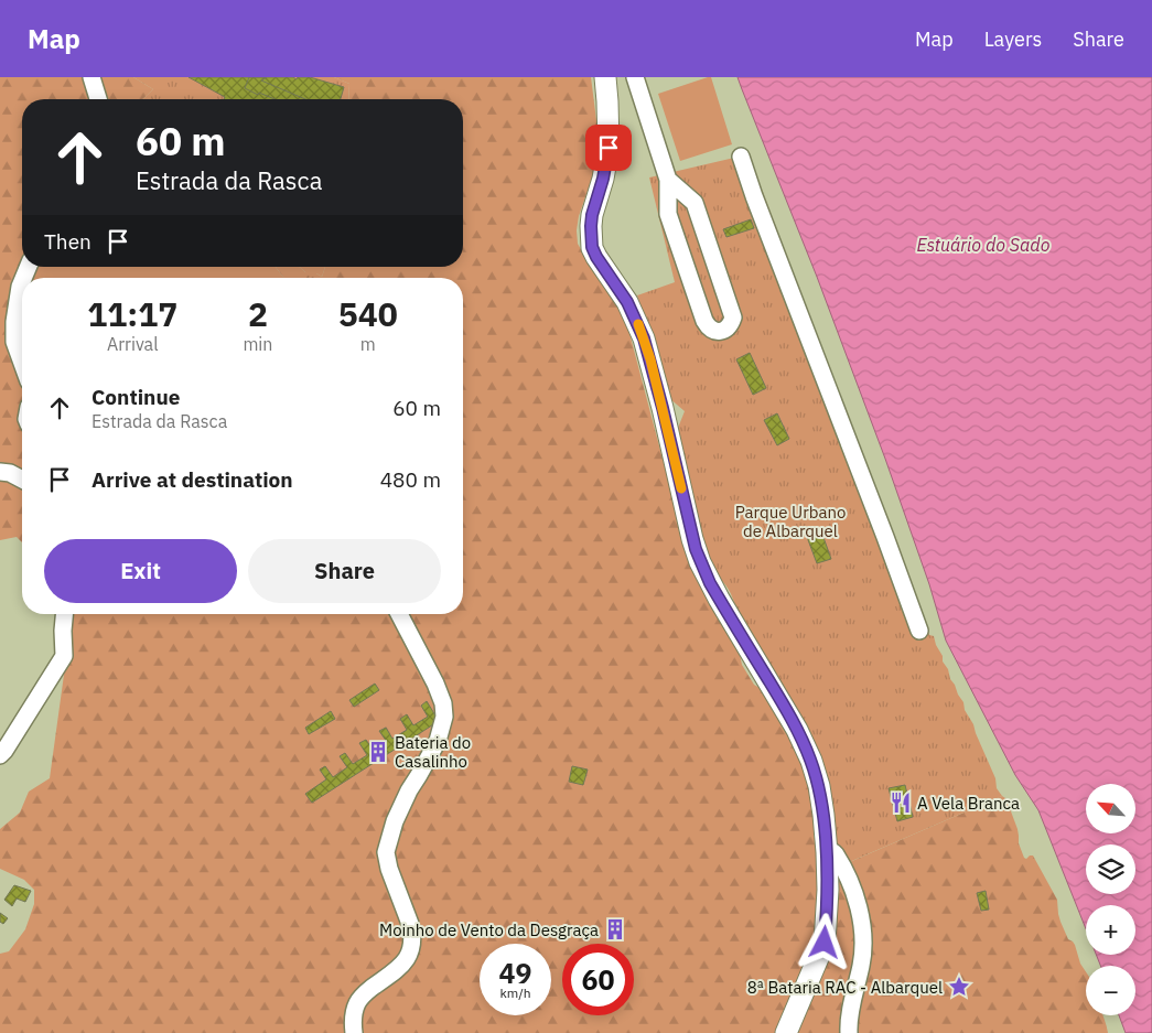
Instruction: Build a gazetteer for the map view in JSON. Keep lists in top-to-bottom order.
{
  "water": ["Estuário do Sado"],
  "parks": ["Parque Urbano de Albarquel"],
  "places": {
    "building": ["Bateria do Casalinho", "Moinho de Vento da Desgraça"],
    "restaurant": ["A Vela Branca"],
    "place": ["8ª Bataria RAC - Albarquel"]
  },
  "north": "top left",
  "page": {
    "header": "Map",
    "nav": ["Map", "Layers", "Share"],
    "turn": ["60 m", "Estrada da Rasca"],
    "then": "Then",
    "eta": [
      "11:17",
      "Arrival",
      "2",
      "min",
      "540",
      "m"
    ],
    "list": [
      {
        "name": "Continue",
        "note": "Estrada da Rasca",
        "value": "60 m"
      },
      {
        "name": "Arrive at destination",
        "value": "480 m"
      }
    ],
    "buttons": ["Exit", "Share"],
    "map_buttons": ["+", "−"],
    "speed": "49 km/h",
    "limit": "60"
  }
}
